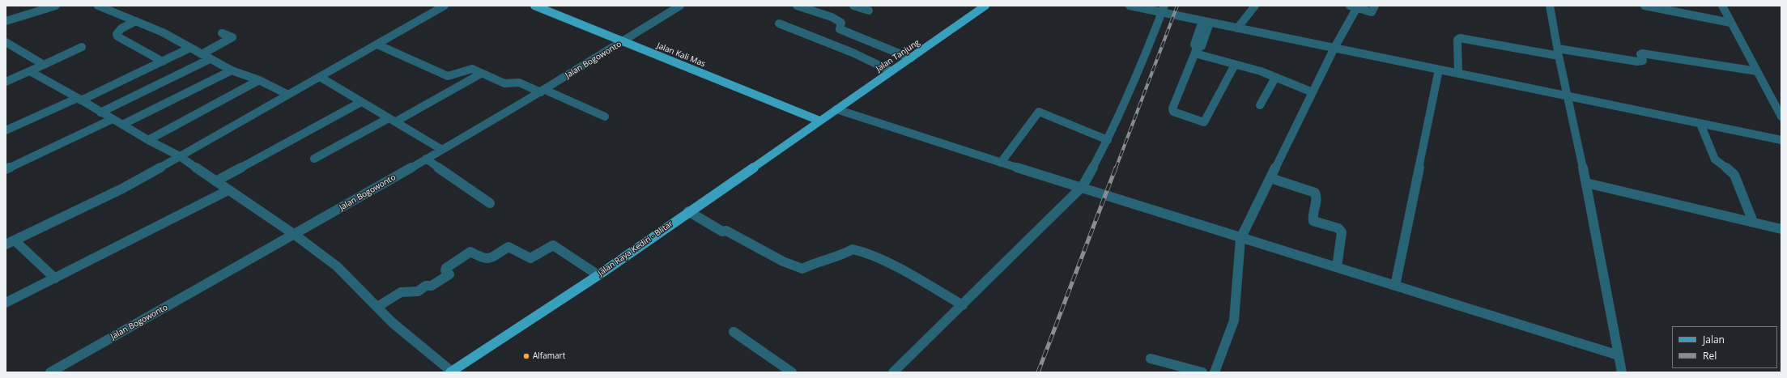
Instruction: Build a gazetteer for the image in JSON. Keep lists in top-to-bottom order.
{
  "streets": {
    "main road": ["Jalan Kali Mas", "Jalan Tanjung", "Jalan Raya Kediri - Blitar"],
    "street": ["Jalan Bogowonto"]
  },
  "crossings": [
    ["Jalan Kali Mas", "Jalan Tanjung"],
    ["Jalan Kali Mas", "Jalan Bogowonto"],
    ["Jalan Kali Mas", "Jalan Raya Kediri - Blitar"],
    ["Jalan Tanjung", "Jalan Raya Kediri - Blitar"]
  ],
  "places": ["Alfamart"],
  "legend": ["Jalan", "Rel"]
}
